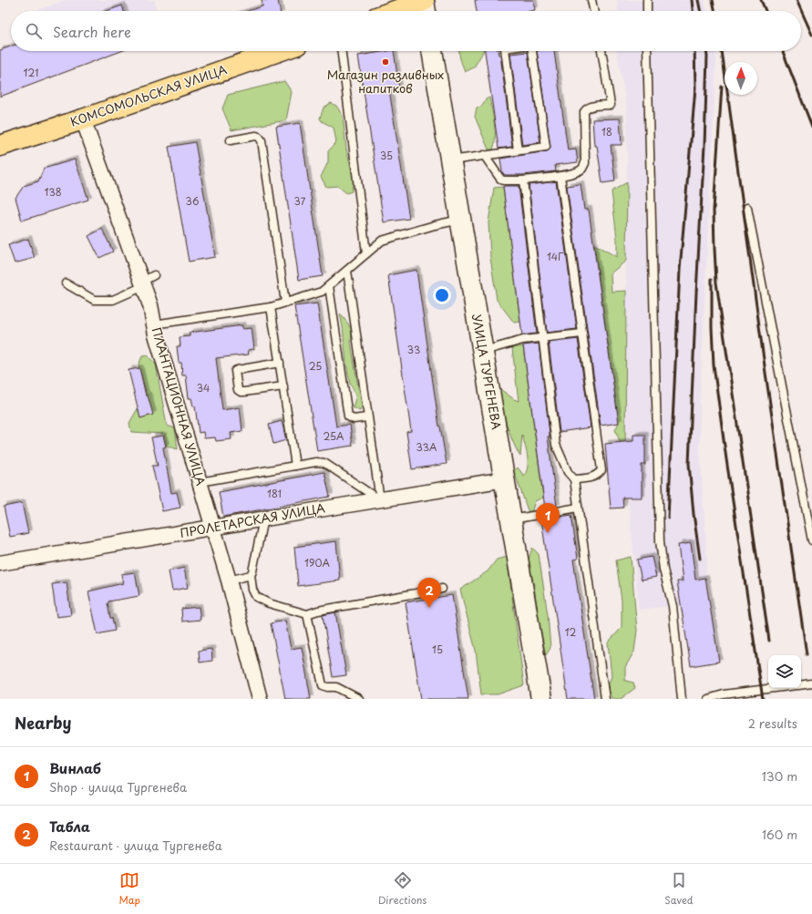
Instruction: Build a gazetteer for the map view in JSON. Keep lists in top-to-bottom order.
{
  "streets": {
    "main road": ["КОМСОМОЛЬСКАЯ УЛИЦА", "УЛИЦА ТУРГЕНЕВА"],
    "street": ["ПЛАНТАЦИОННАЯ УЛИЦА", "ПРОЛЕТАРСКАЯ УЛИЦА"]
  },
  "crossings": [
    ["КОМСОМОЛЬСКАЯ УЛИЦА", "ПЛАНТАЦИОННАЯ УЛИЦА"],
    ["УЛИЦА ТУРГЕНЕВА", "ПРОЛЕТАРСКАЯ УЛИЦА"],
    ["ПЛАНТАЦИОННАЯ УЛИЦА", "ПРОЛЕТАРСКАЯ УЛИЦА"]
  ],
  "places": ["Магазин разливных напитков"],
  "house_numbers": [
    "121",
    "18",
    "35",
    "138",
    "36",
    "37",
    "14Г",
    "33",
    "25",
    "34",
    "25А",
    "33А",
    "181",
    "190А",
    "12",
    "15"
  ],
  "north": "top",
  "page": {
    "search": "Search here",
    "pins": ["1", "2"],
    "heading": ["Nearby", "2 results"],
    "list": [
      {
        "mark": "1",
        "name": "Винлаб",
        "note": "Shop · улица Тургенева",
        "value": "130 m"
      },
      {
        "mark": "2",
        "name": "Табла",
        "note": "Restaurant · улица Тургенева",
        "value": "160 m"
      }
    ],
    "nav": ["Map", "Directions", "Saved"]
  }
}
